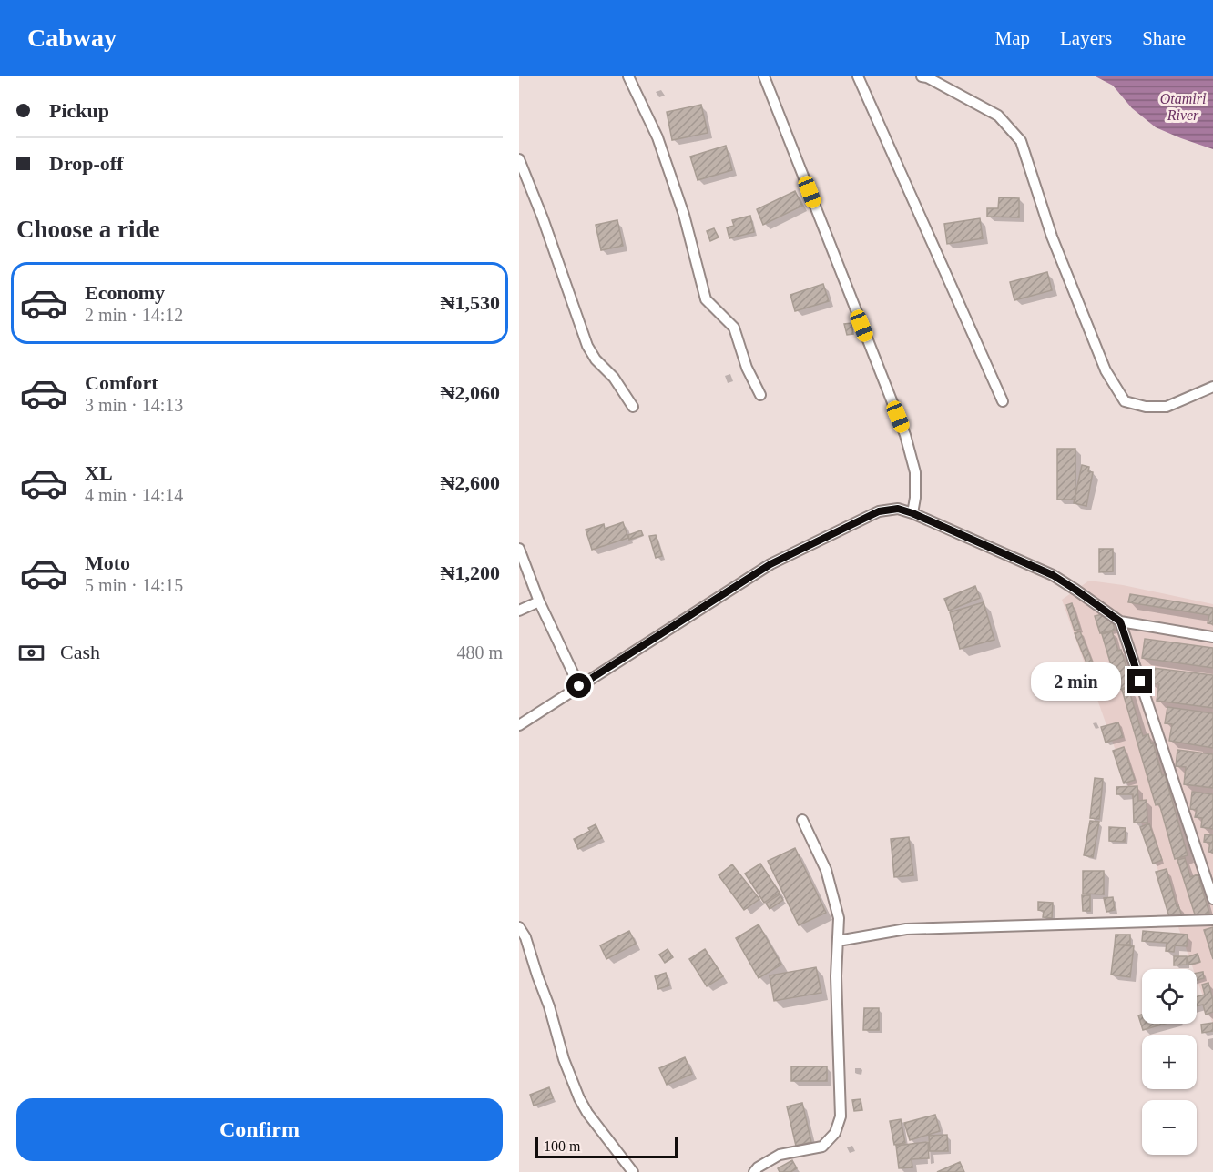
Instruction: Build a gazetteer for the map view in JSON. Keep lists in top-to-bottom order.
{
  "water": ["Otamiri River"],
  "scale_bar": "100 m",
  "page": {
    "header": "Cabway",
    "nav": ["Map", "Layers", "Share"],
    "banner": ["Pickup", "Drop-off"],
    "heading": "Choose a ride",
    "list": [
      {
        "name": "Economy",
        "note": "2 min · 14:12",
        "value": "₦1,530"
      },
      {
        "name": "Comfort",
        "note": "3 min · 14:13",
        "value": "₦2,060"
      },
      {
        "name": "XL",
        "note": "4 min · 14:14",
        "value": "₦2,600"
      },
      {
        "name": "Moto",
        "note": "5 min · 14:15",
        "value": "₦1,200"
      }
    ],
    "pay": ["Cash", "480 m"],
    "bubble": "2 min",
    "map_buttons": ["+", "−"],
    "buttons": "Confirm",
    "scale": "100 m"
  }
}
